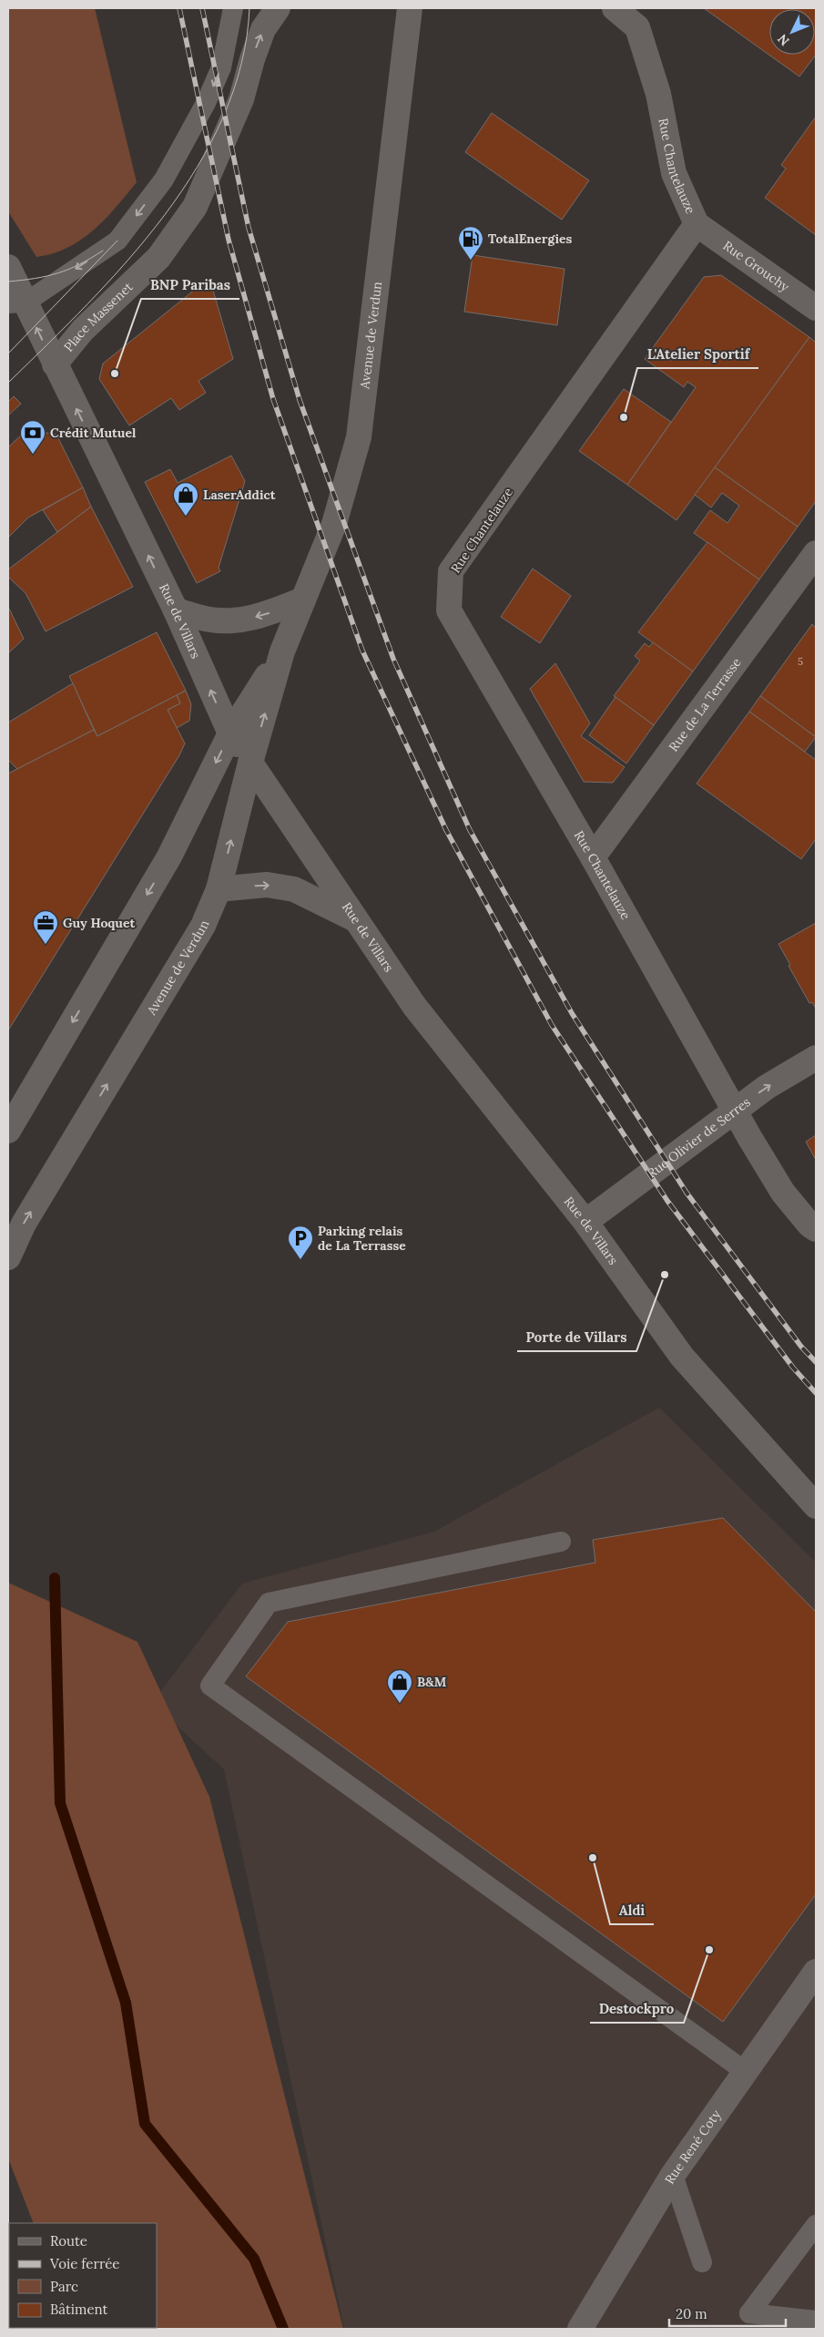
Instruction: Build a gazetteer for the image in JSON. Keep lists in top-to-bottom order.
{
  "streets": {
    "street": [
      "Rue Chantelauze",
      "Rue Grouchy",
      "Place Massenet",
      "Avenue de Verdun",
      "Rue de Villars",
      "Rue de La Terrasse",
      "Rue Olivier de Serres",
      "Rue René Coty"
    ]
  },
  "crossings": [
    ["Rue Chantelauze", "Rue Grouchy"],
    ["Rue Chantelauze", "Rue de La Terrasse"],
    ["Rue Chantelauze", "Rue Olivier de Serres"],
    ["Place Massenet", "Rue de Villars"],
    ["Avenue de Verdun", "Rue de Villars"],
    ["Rue de Villars", "Rue Olivier de Serres"]
  ],
  "one_way": ["Place Massenet"],
  "places": {
    "fuel station": ["TotalEnergies"],
    "other": [
      "BNP Paribas",
      "L'Atelier Sportif",
      "Porte de Villars",
      "Aldi",
      "Destockpro"
    ],
    "bank": ["Crédit Mutuel"],
    "shop": ["LaserAddict", "B&M"],
    "office": ["Guy Hoquet"],
    "parking": ["Parking relais de La Terrasse"]
  },
  "house_numbers": ["5"],
  "legend": [
    "Route",
    "Voie ferrée",
    "Parc",
    "Bâtiment"
  ],
  "scale_bar": "20 m",
  "north": "bottom left"
}
